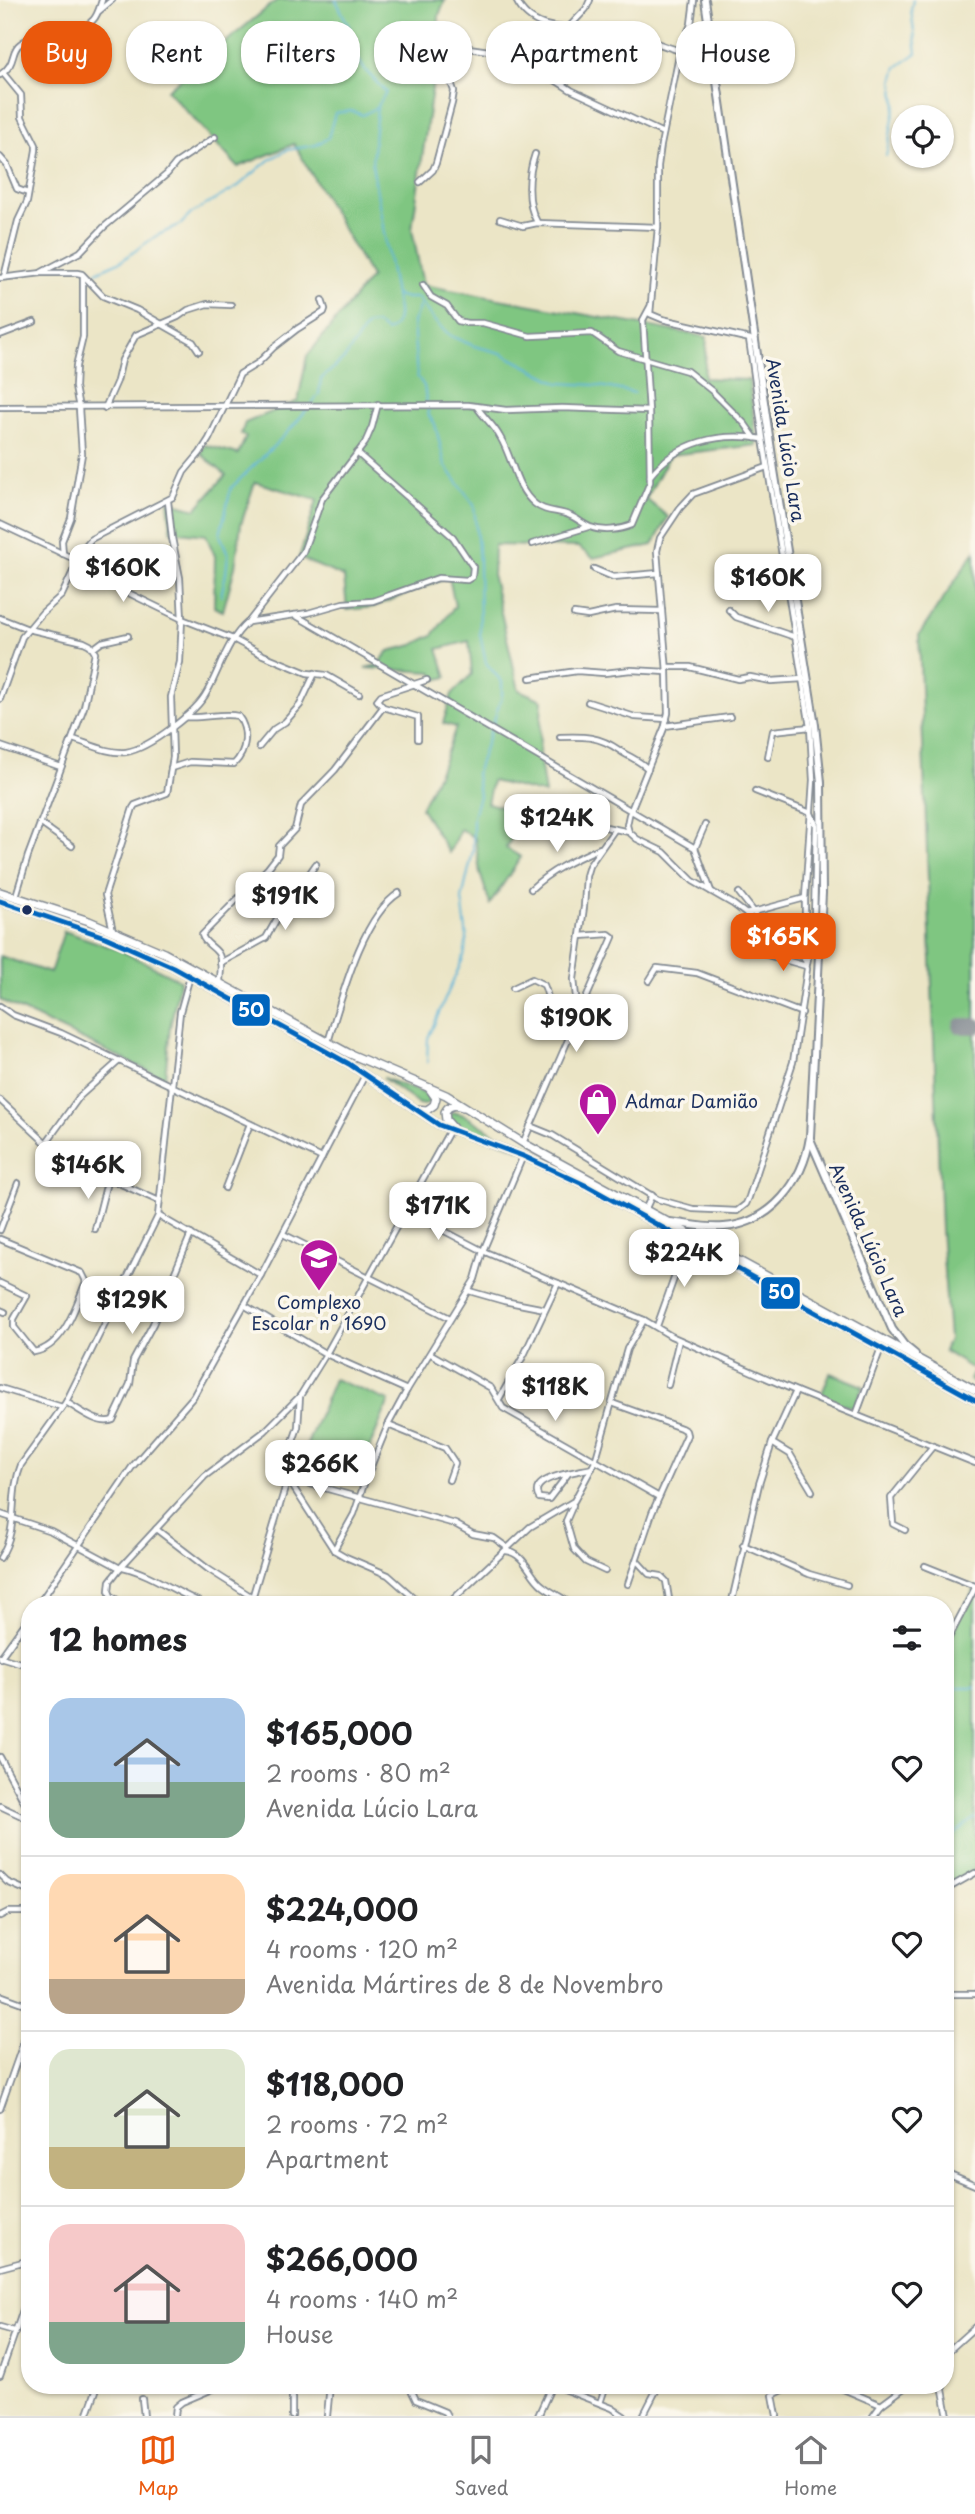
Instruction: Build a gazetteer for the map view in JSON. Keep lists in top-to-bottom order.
{
  "streets": {
    "main road": ["Avenida Lúcio Lara"]
  },
  "places": {
    "shop": ["Admar Damião"],
    "school or university": ["Complexo Escolar nº 1690"]
  },
  "lines": ["transit line 50"],
  "page": {
    "chip": [
      "Buy",
      "Rent",
      "Filters",
      "New",
      "Apartment",
      "House"
    ],
    "price": [
      "$160K",
      "$160K",
      "$124K",
      "$191K",
      "$165K",
      "$190K",
      "$146K",
      "$171K",
      "$224K",
      "$129K",
      "$118K",
      "$266K"
    ],
    "heading": "12 homes",
    "list": [
      {
        "name": "$165,000",
        "note": "2 rooms · 80 m² · Avenida Lúcio Lara"
      },
      {
        "name": "$224,000",
        "note": "4 rooms · 120 m² · Avenida Mártires de 8 de Novembro"
      },
      {
        "name": "$118,000",
        "note": "2 rooms · 72 m² · Apartment"
      },
      {
        "name": "$266,000",
        "note": "4 rooms · 140 m² · House"
      }
    ],
    "tabs": ["Map", "Saved", "Home"]
  }
}
